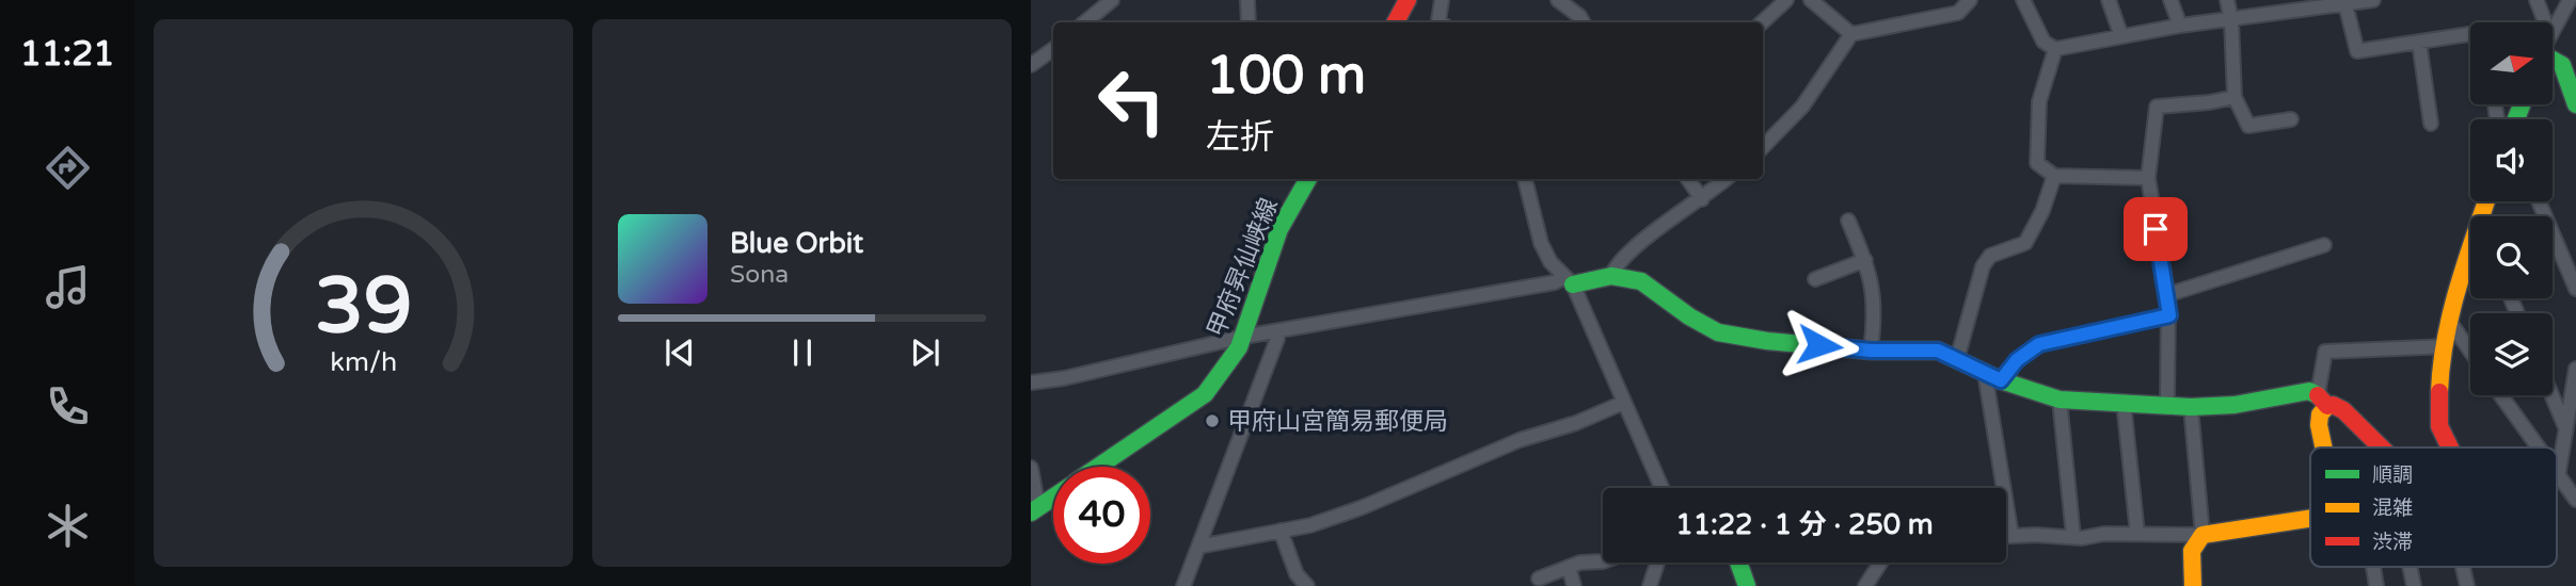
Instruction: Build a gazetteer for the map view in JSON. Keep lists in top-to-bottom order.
{
  "streets": {
    "street": ["甲府昇仙峡線"]
  },
  "places": ["甲府山宮簡易郵便局"],
  "legend": ["順調", "混雑", "渋滞"],
  "north": "right",
  "page": {
    "tabs": "11:21",
    "turn": ["100 m", "左折"],
    "song": ["Blue Orbit", "Sona"],
    "limit": "40",
    "trip": "11:22 · 1 分 · 250 m",
    "gauge": ["39", "km/h"]
  }
}
